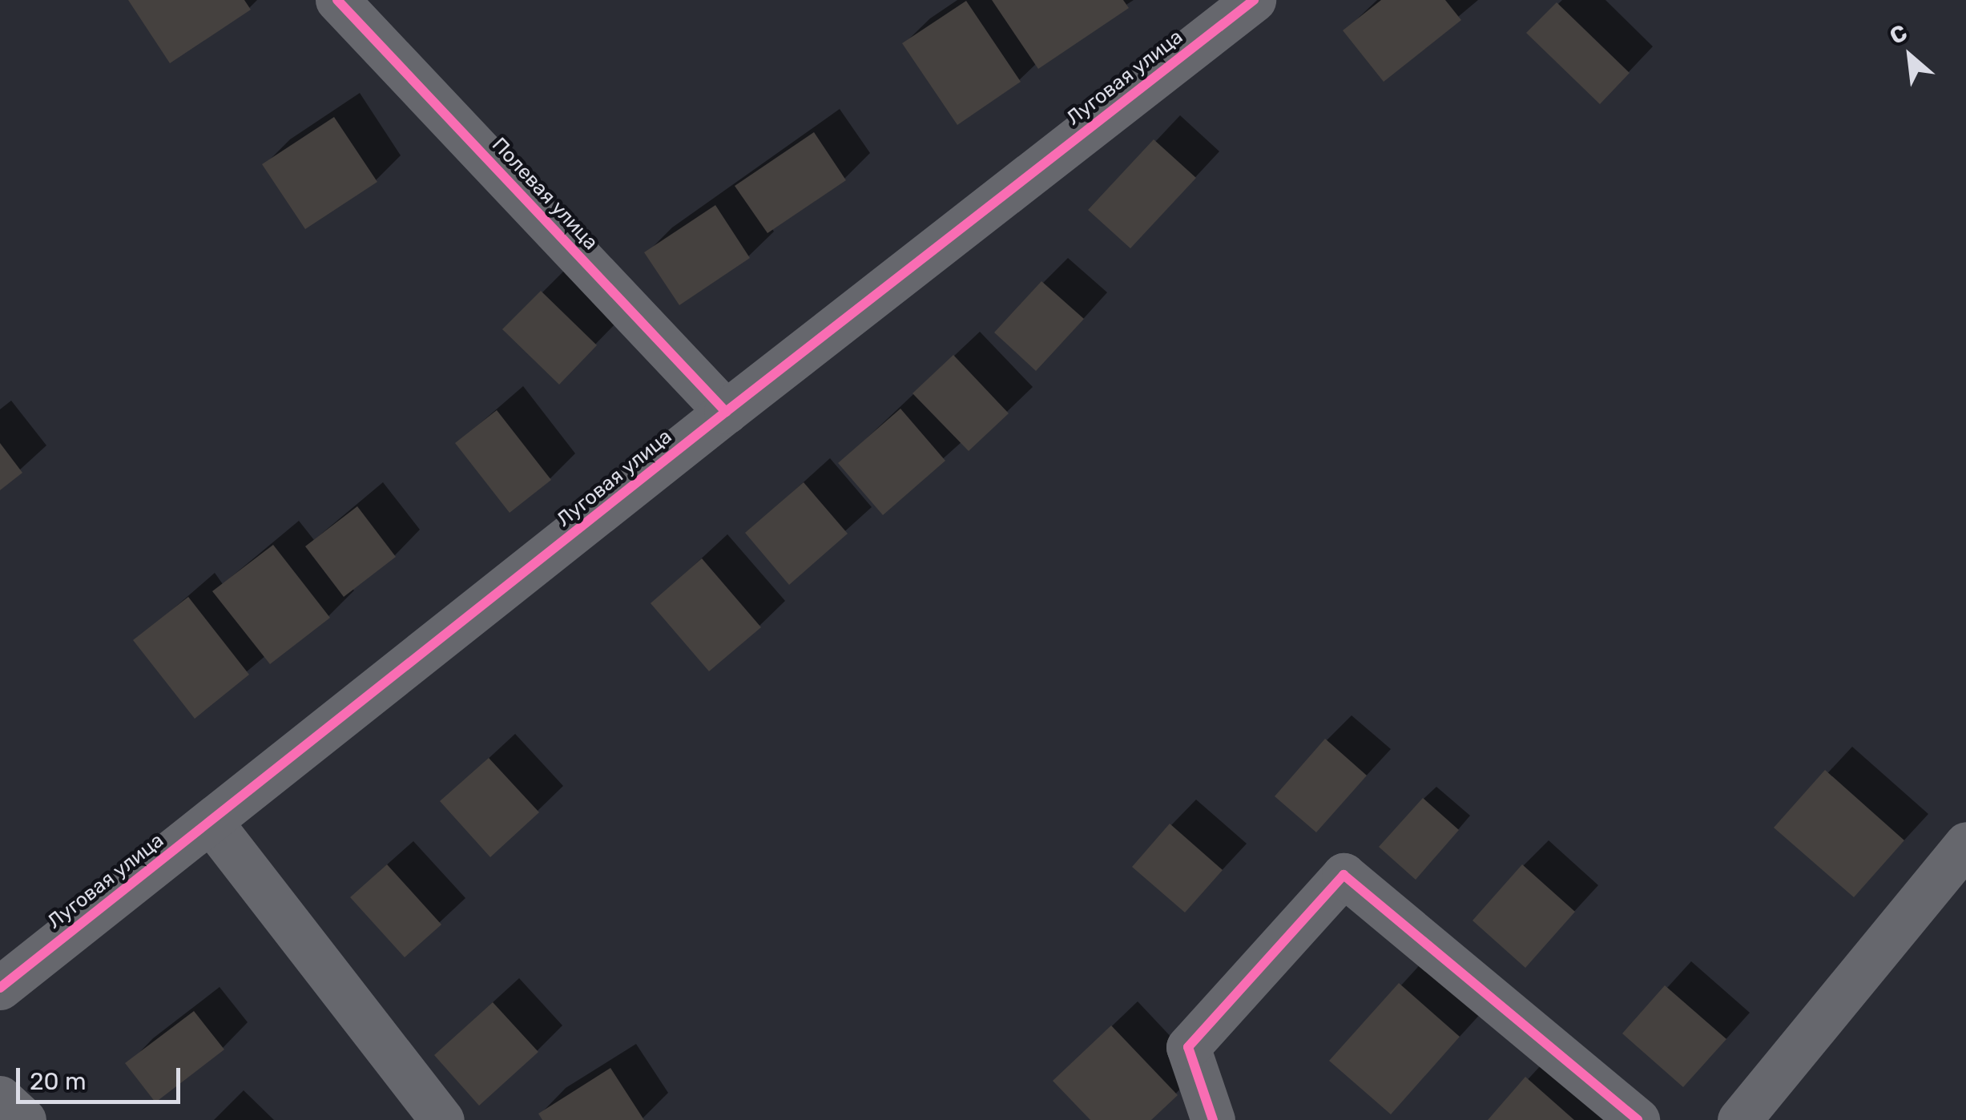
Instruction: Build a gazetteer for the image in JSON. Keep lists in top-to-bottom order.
{
  "streets": {
    "street": ["Луговая улица", "Полевая улица"]
  },
  "crossings": [
    ["Луговая улица", "Полевая улица"]
  ],
  "scale_bar": "20 m",
  "north": "top left"
}
